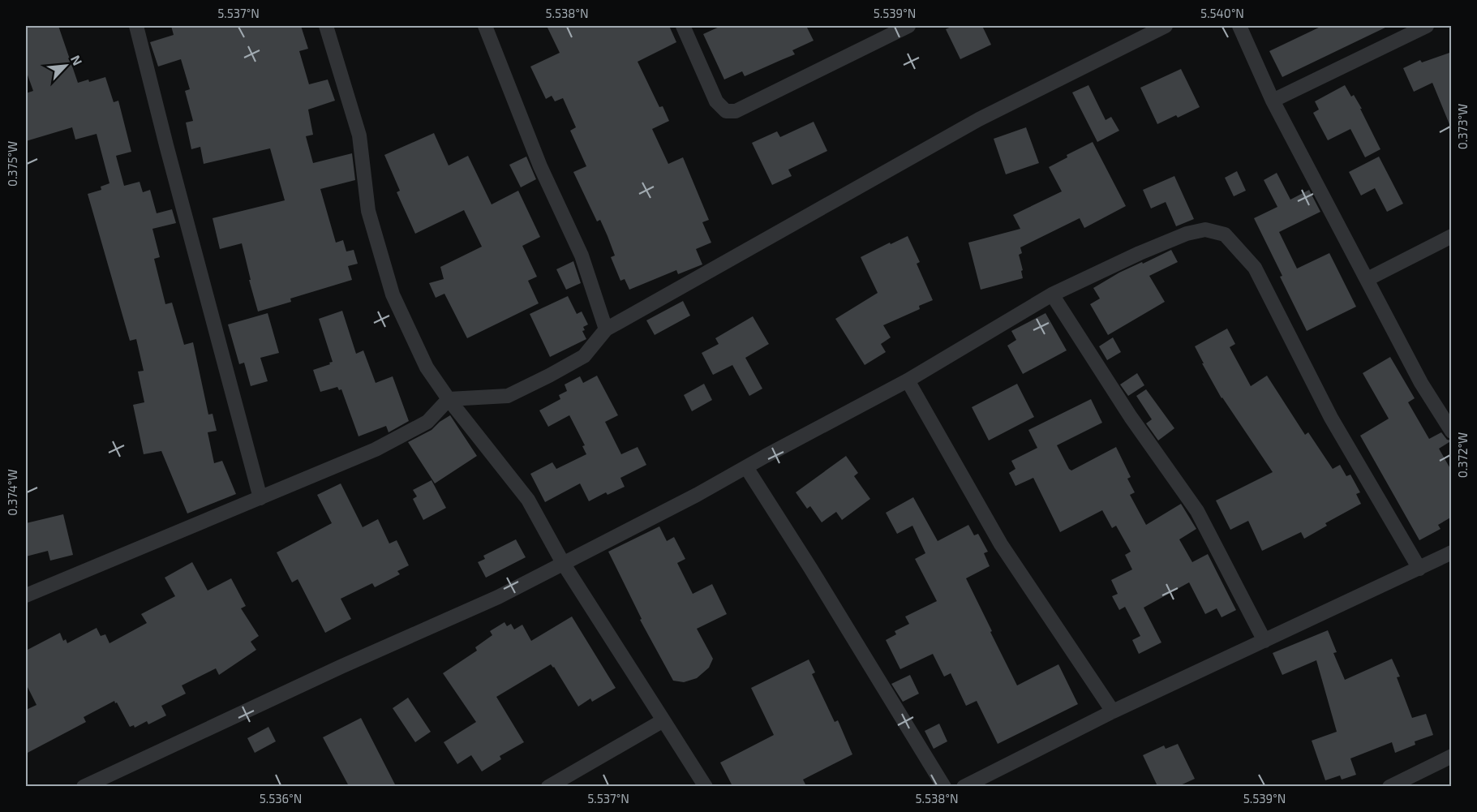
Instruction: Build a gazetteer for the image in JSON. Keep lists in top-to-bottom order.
{
  "north": "top right",
  "coordinates": [
    "5.537°N",
    "5.538°N",
    "5.539°N",
    "5.540°N",
    "0.373°W",
    "0.375°W",
    "0.372°W",
    "0.374°W",
    "5.536°N"
  ]
}
